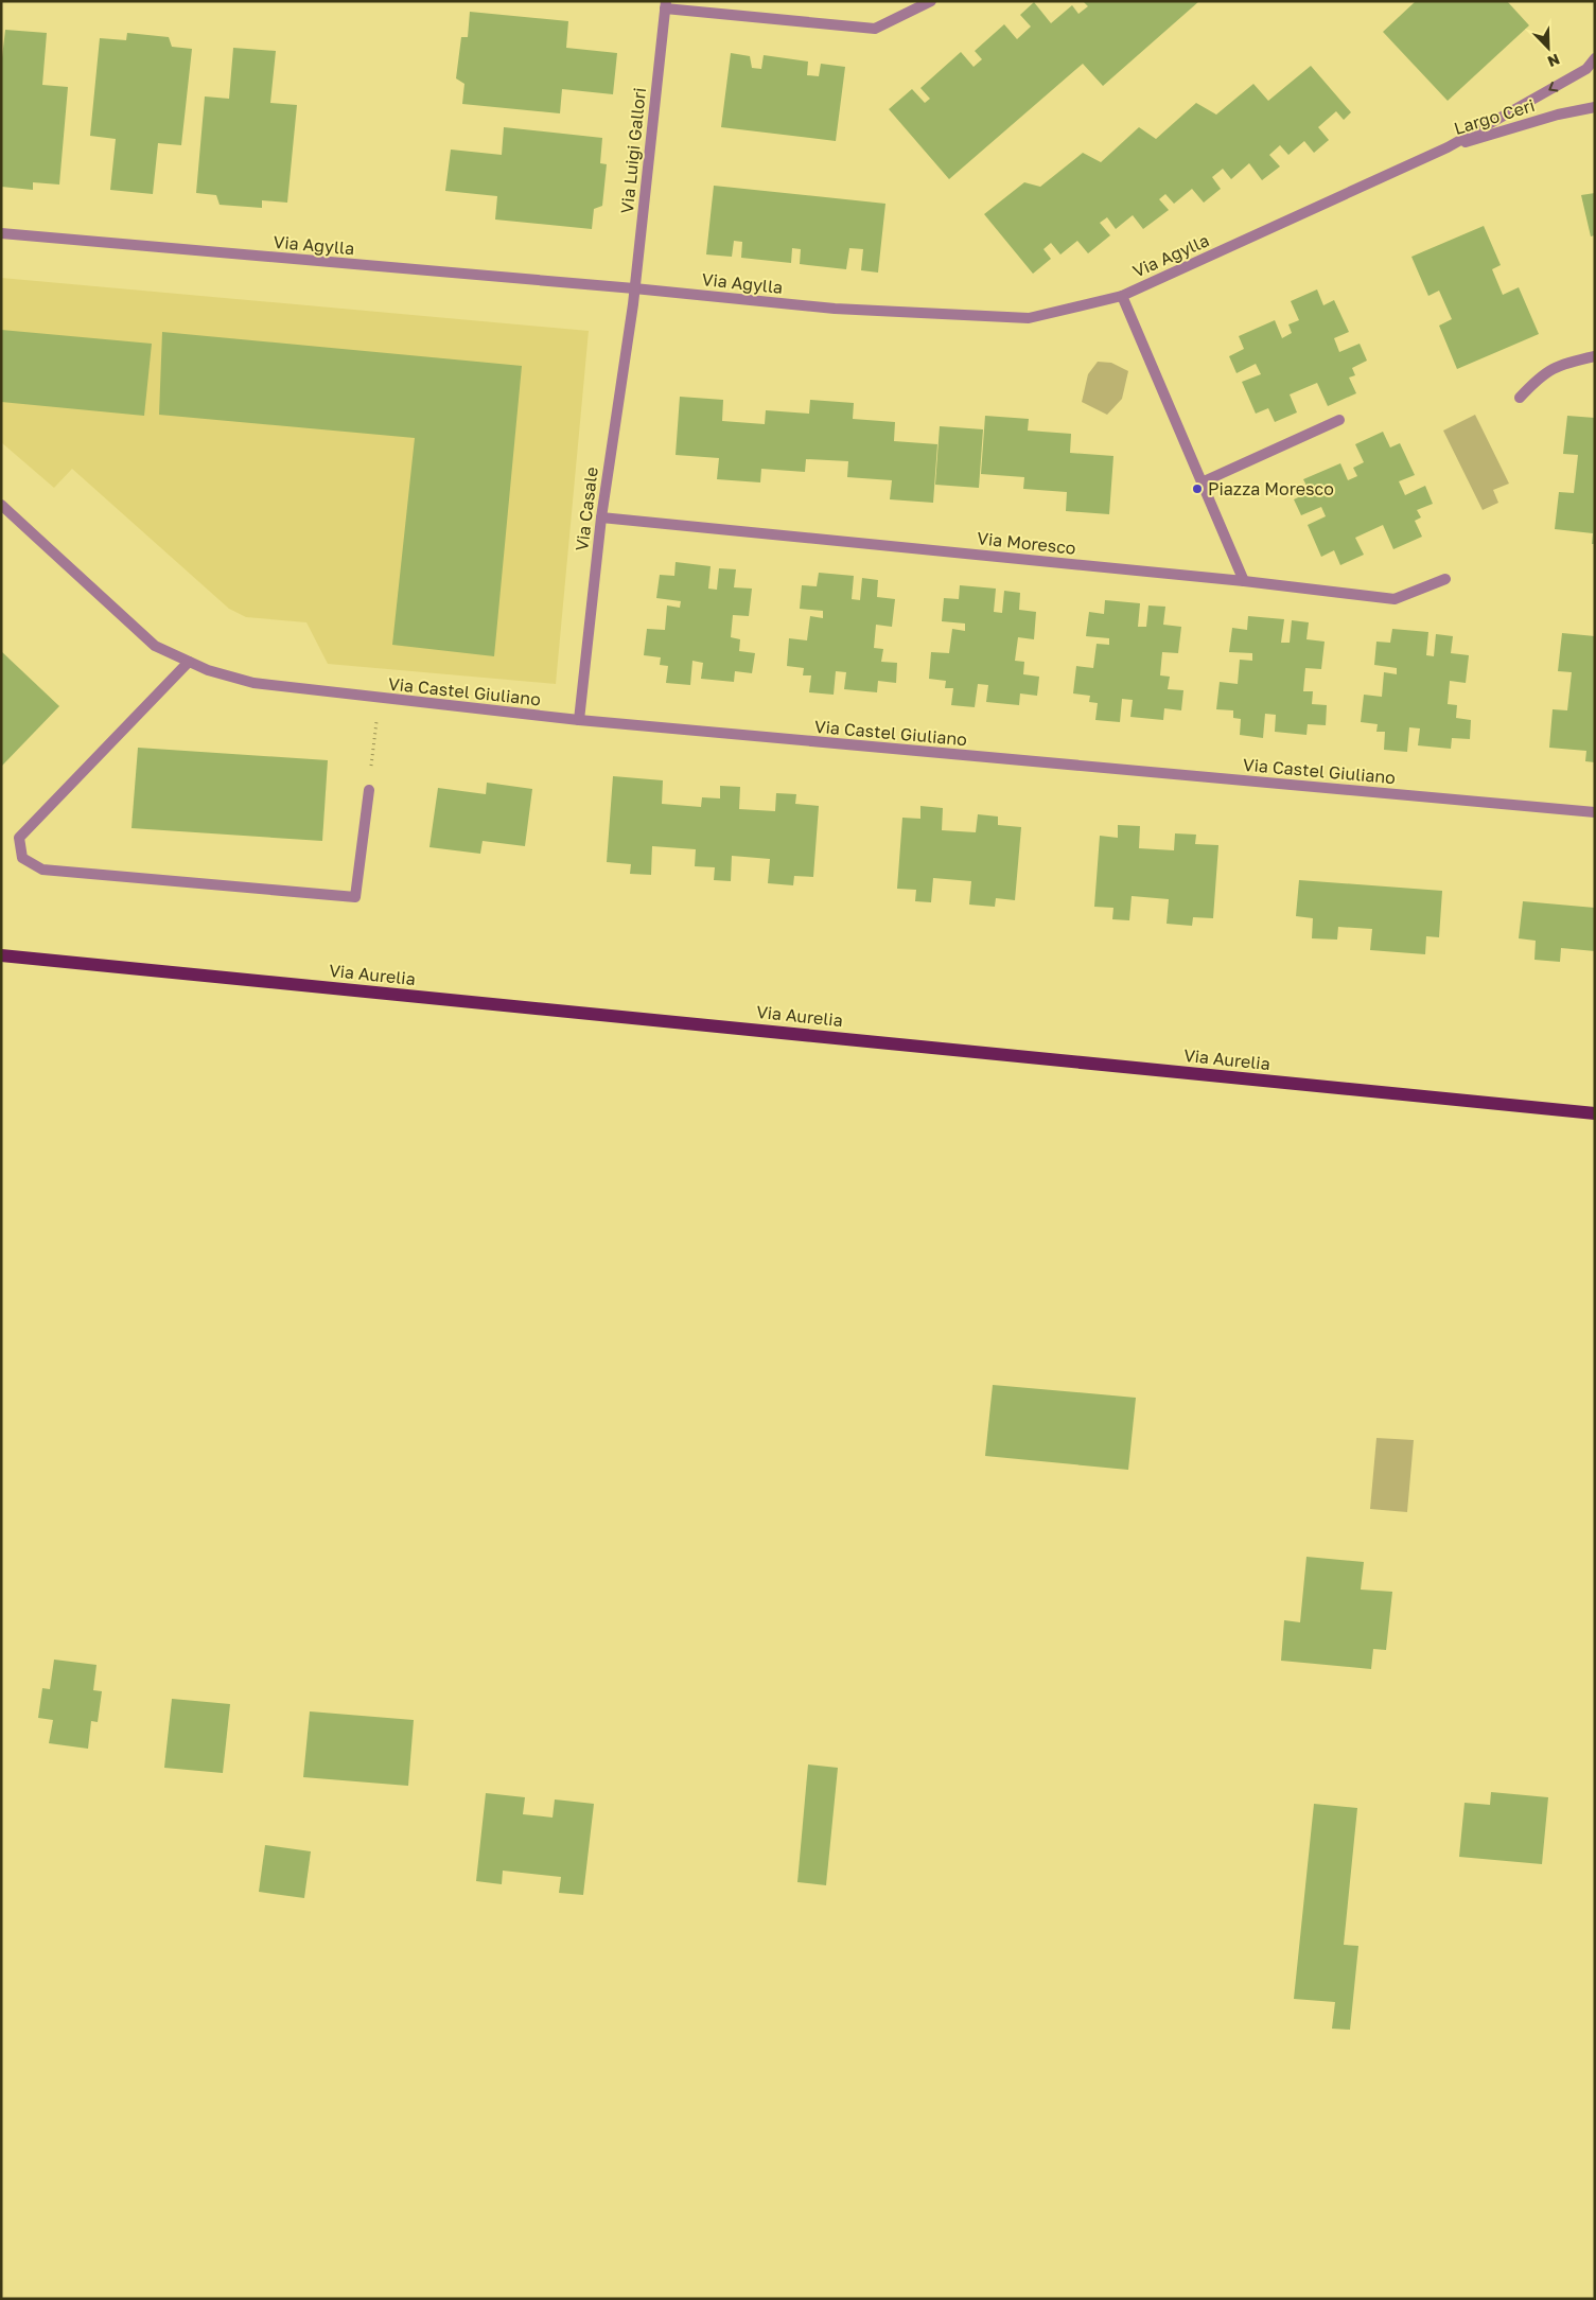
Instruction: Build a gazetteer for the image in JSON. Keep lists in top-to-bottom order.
{
  "streets": {
    "main road": ["Via Aurelia"],
    "street": [
      "Largo Ceri",
      "Via Luigi Gallori",
      "Via Agylla",
      "Via Casale",
      "Via Moresco",
      "Via Castel Giuliano"
    ]
  },
  "crossings": [
    ["Largo Ceri", "Via Agylla"],
    ["Via Luigi Gallori", "Via Agylla"],
    ["Via Luigi Gallori", "Via Casale"],
    ["Via Casale", "Via Moresco"],
    ["Via Casale", "Via Castel Giuliano"]
  ],
  "places": ["Piazza Moresco"],
  "north": "bottom right"
}
